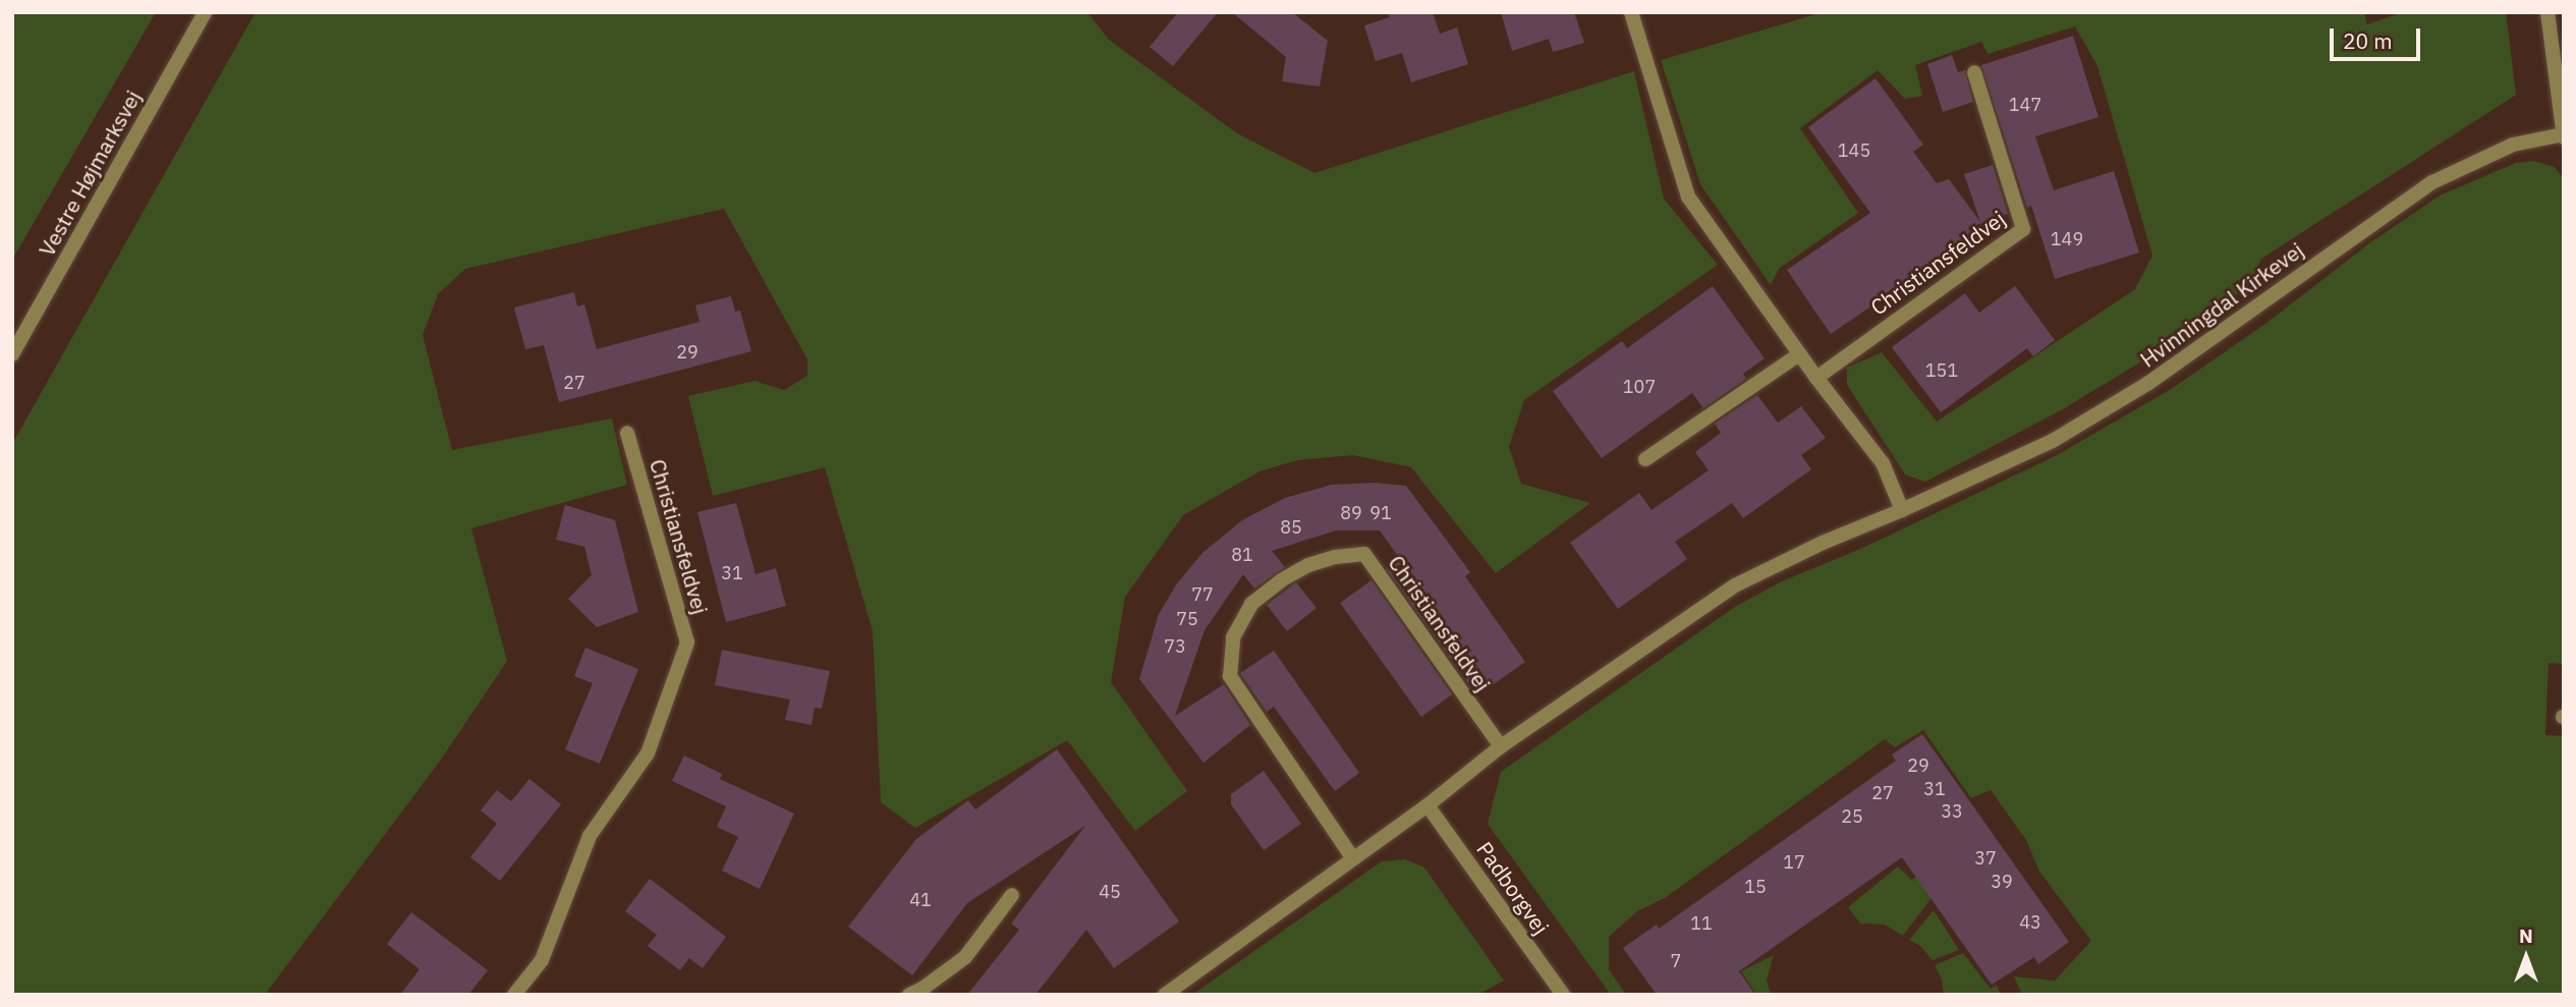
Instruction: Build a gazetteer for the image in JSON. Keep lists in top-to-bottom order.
{
  "streets": {
    "street": [
      "Vestre Højmarksvej",
      "Christiansfeldvej",
      "Hvinningdal Kirkevej",
      "Padborgvej"
    ]
  },
  "house_numbers": [
    "147",
    "145",
    "149",
    "29",
    "151",
    "27",
    "107",
    "89",
    "91",
    "85",
    "81",
    "31",
    "77",
    "75",
    "73",
    "29",
    "31",
    "27",
    "33",
    "25",
    "37",
    "17",
    "39",
    "15",
    "45",
    "41",
    "43",
    "11",
    "7"
  ],
  "scale_bar": "20 m",
  "north": "top"
}
